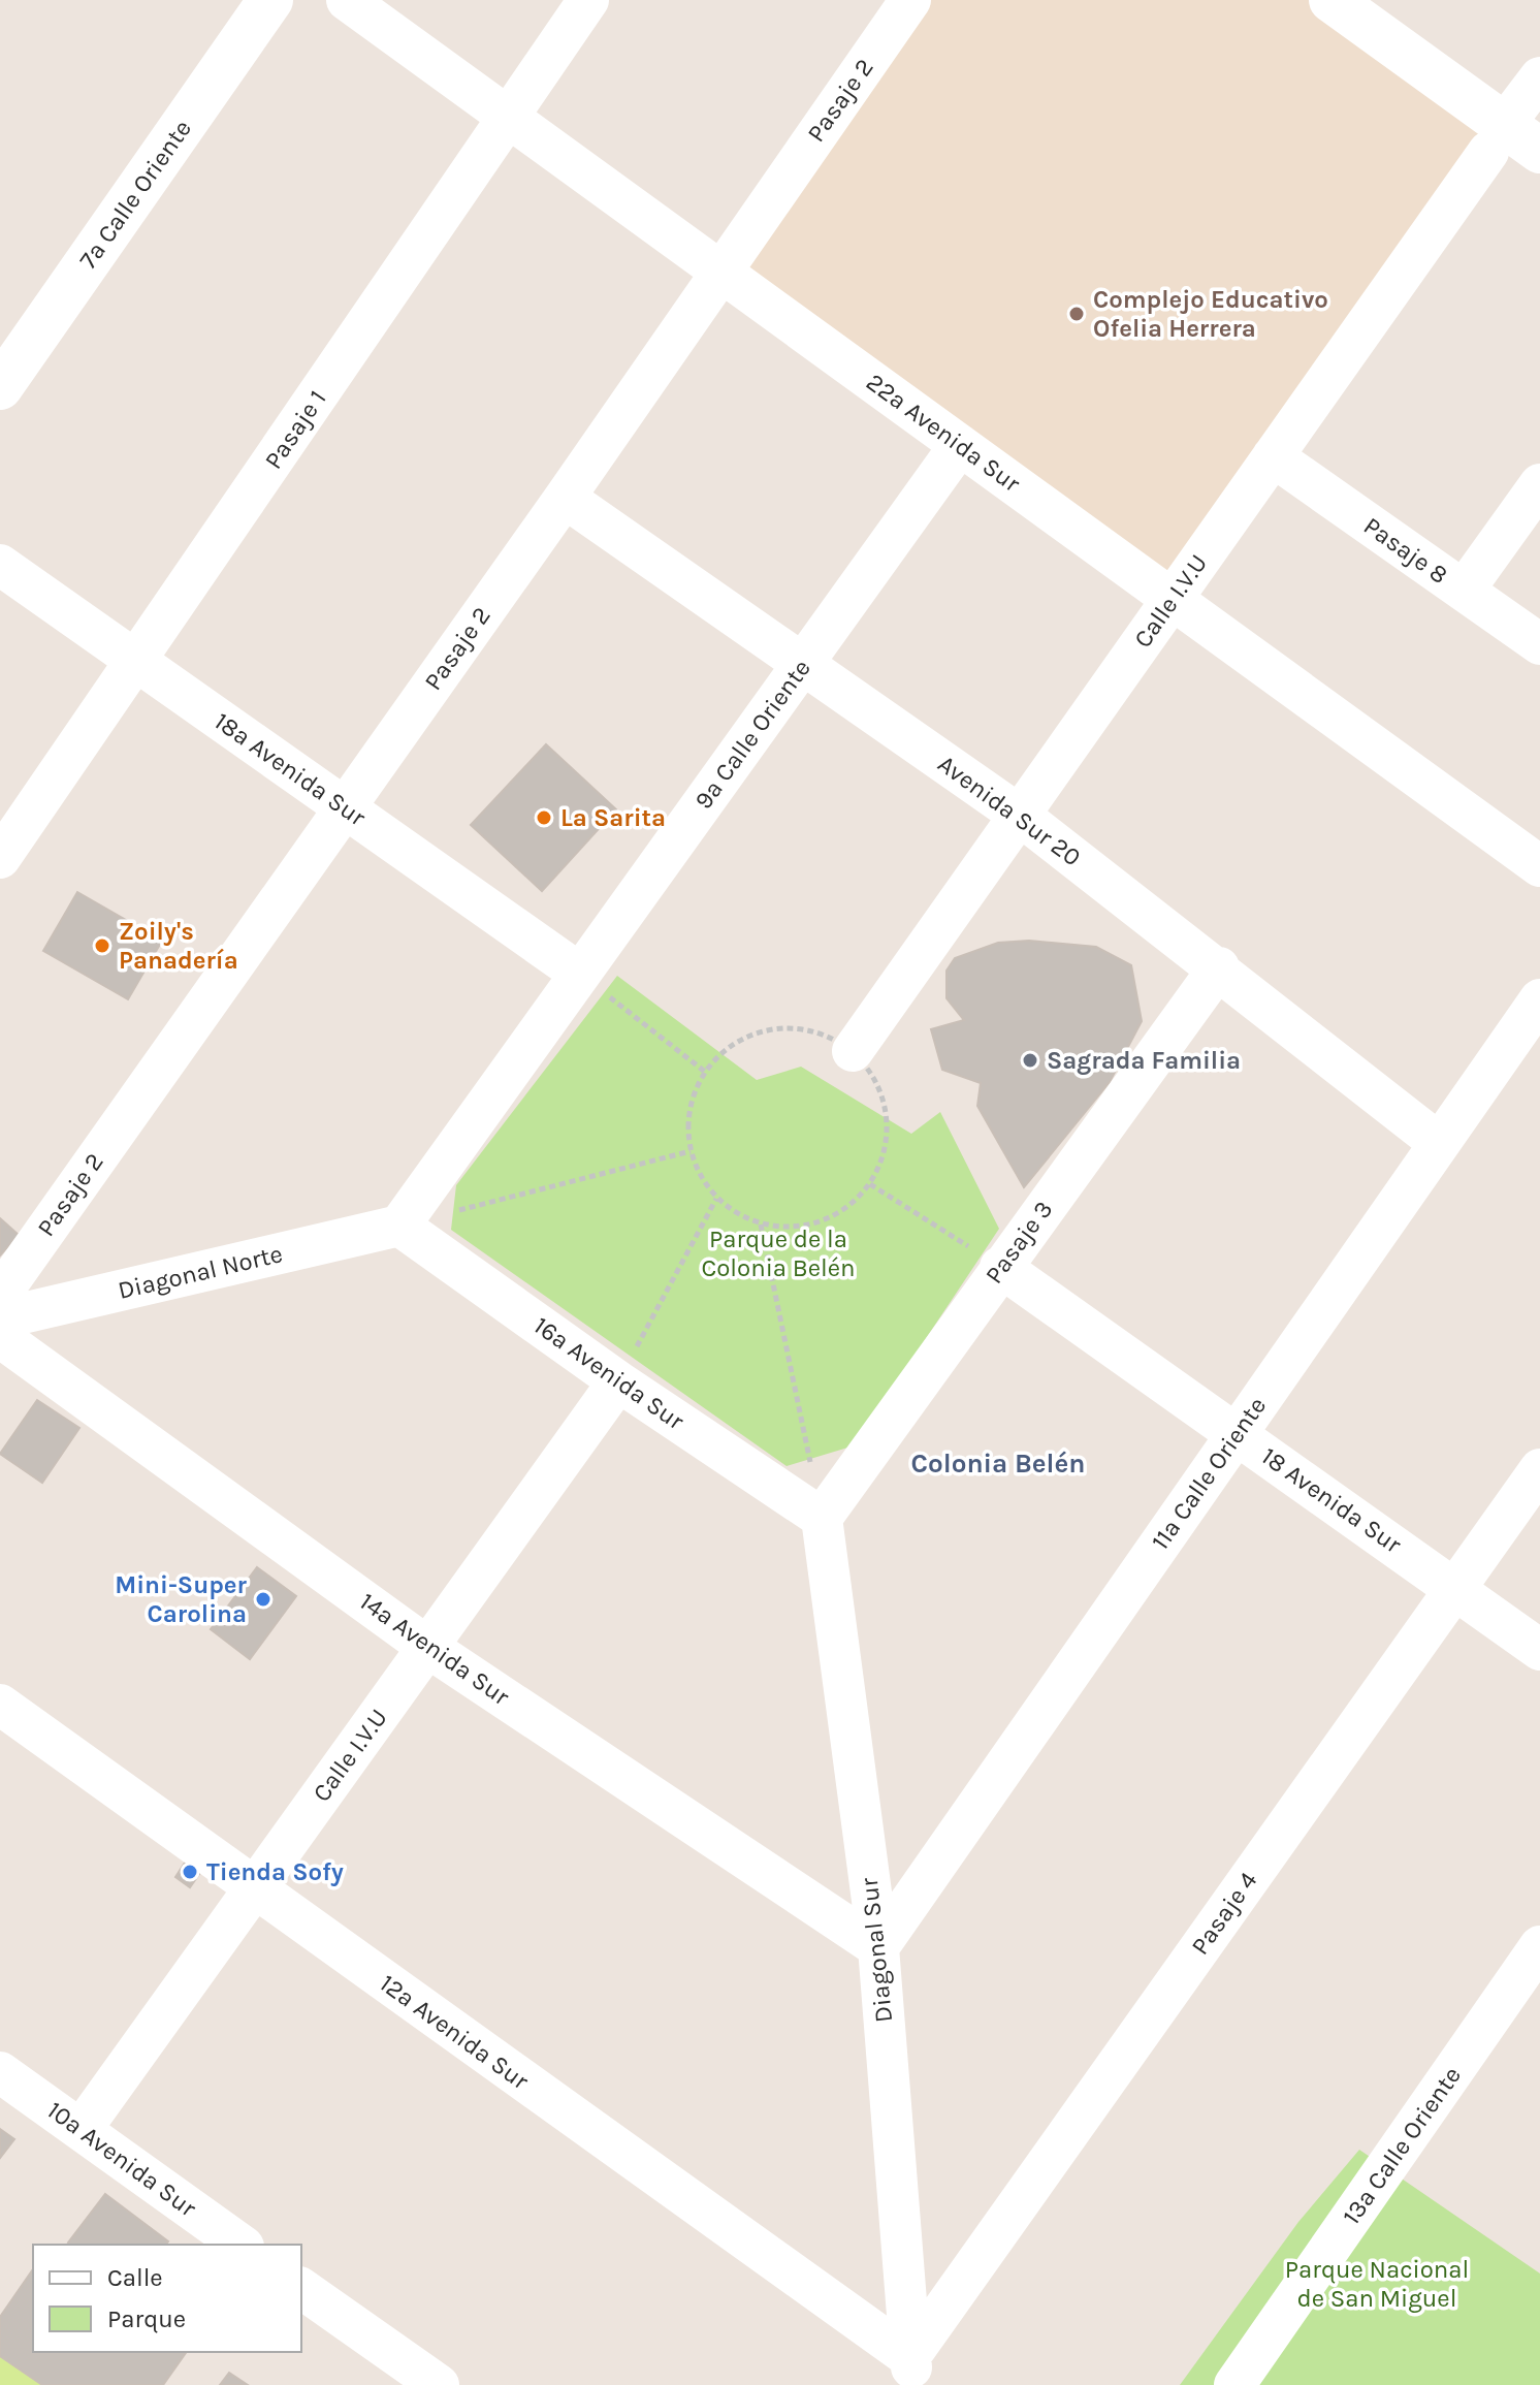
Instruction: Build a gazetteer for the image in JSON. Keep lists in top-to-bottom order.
{
  "streets": {
    "street": [
      "Pasaje 2",
      "7a Calle Oriente",
      "Pasaje 1",
      "22a Avenida Sur",
      "Pasaje 8",
      "Calle I.V.U",
      "9a Calle Oriente",
      "18a Avenida Sur",
      "Avenida Sur 20",
      "Pasaje 3",
      "Diagonal Norte",
      "16a Avenida Sur",
      "11a Calle Oriente",
      "18 Avenida Sur",
      "14a Avenida Sur",
      "Pasaje 4",
      "Diagonal Sur",
      "12a Avenida Sur",
      "13a Calle Oriente",
      "10a Avenida Sur"
    ]
  },
  "crossings": [
    ["Pasaje 2", "22a Avenida Sur"],
    ["Pasaje 2", "18a Avenida Sur"],
    ["Pasaje 2", "Avenida Sur 20"],
    ["Pasaje 1", "22a Avenida Sur"],
    ["Pasaje 1", "18a Avenida Sur"],
    ["22a Avenida Sur", "Calle I.V.U"],
    ["22a Avenida Sur", "9a Calle Oriente"],
    ["Pasaje 8", "Calle I.V.U"],
    ["Calle I.V.U", "Avenida Sur 20"],
    ["Calle I.V.U", "16a Avenida Sur"],
    ["Calle I.V.U", "14a Avenida Sur"],
    ["Calle I.V.U", "12a Avenida Sur"],
    ["Calle I.V.U", "10a Avenida Sur"],
    ["9a Calle Oriente", "18a Avenida Sur"],
    ["9a Calle Oriente", "Avenida Sur 20"],
    ["9a Calle Oriente", "Diagonal Norte"],
    ["9a Calle Oriente", "16a Avenida Sur"],
    ["Avenida Sur 20", "Pasaje 3"],
    ["Avenida Sur 20", "11a Calle Oriente"],
    ["Pasaje 3", "16a Avenida Sur"],
    ["Pasaje 3", "18 Avenida Sur"],
    ["Pasaje 3", "Diagonal Sur"],
    ["Diagonal Norte", "16a Avenida Sur"],
    ["16a Avenida Sur", "Diagonal Sur"],
    ["11a Calle Oriente", "18 Avenida Sur"],
    ["11a Calle Oriente", "14a Avenida Sur"],
    ["11a Calle Oriente", "Diagonal Sur"],
    ["18 Avenida Sur", "Pasaje 4"],
    ["14a Avenida Sur", "Diagonal Sur"],
    ["Pasaje 4", "Diagonal Sur"],
    ["Pasaje 4", "12a Avenida Sur"],
    ["Diagonal Sur", "12a Avenida Sur"]
  ],
  "districts": ["Colonia Belén"],
  "parks": ["Parque de la Colonia Belén", "Parque Nacional de San Miguel"],
  "places": [
    "Complejo Educativo Ofelia Herrera",
    "La Sarita",
    "Zoily's Panadería",
    "Sagrada Familia",
    "Mini-Super Carolina",
    "Tienda Sofy"
  ],
  "legend": ["Calle", "Parque"]
}
